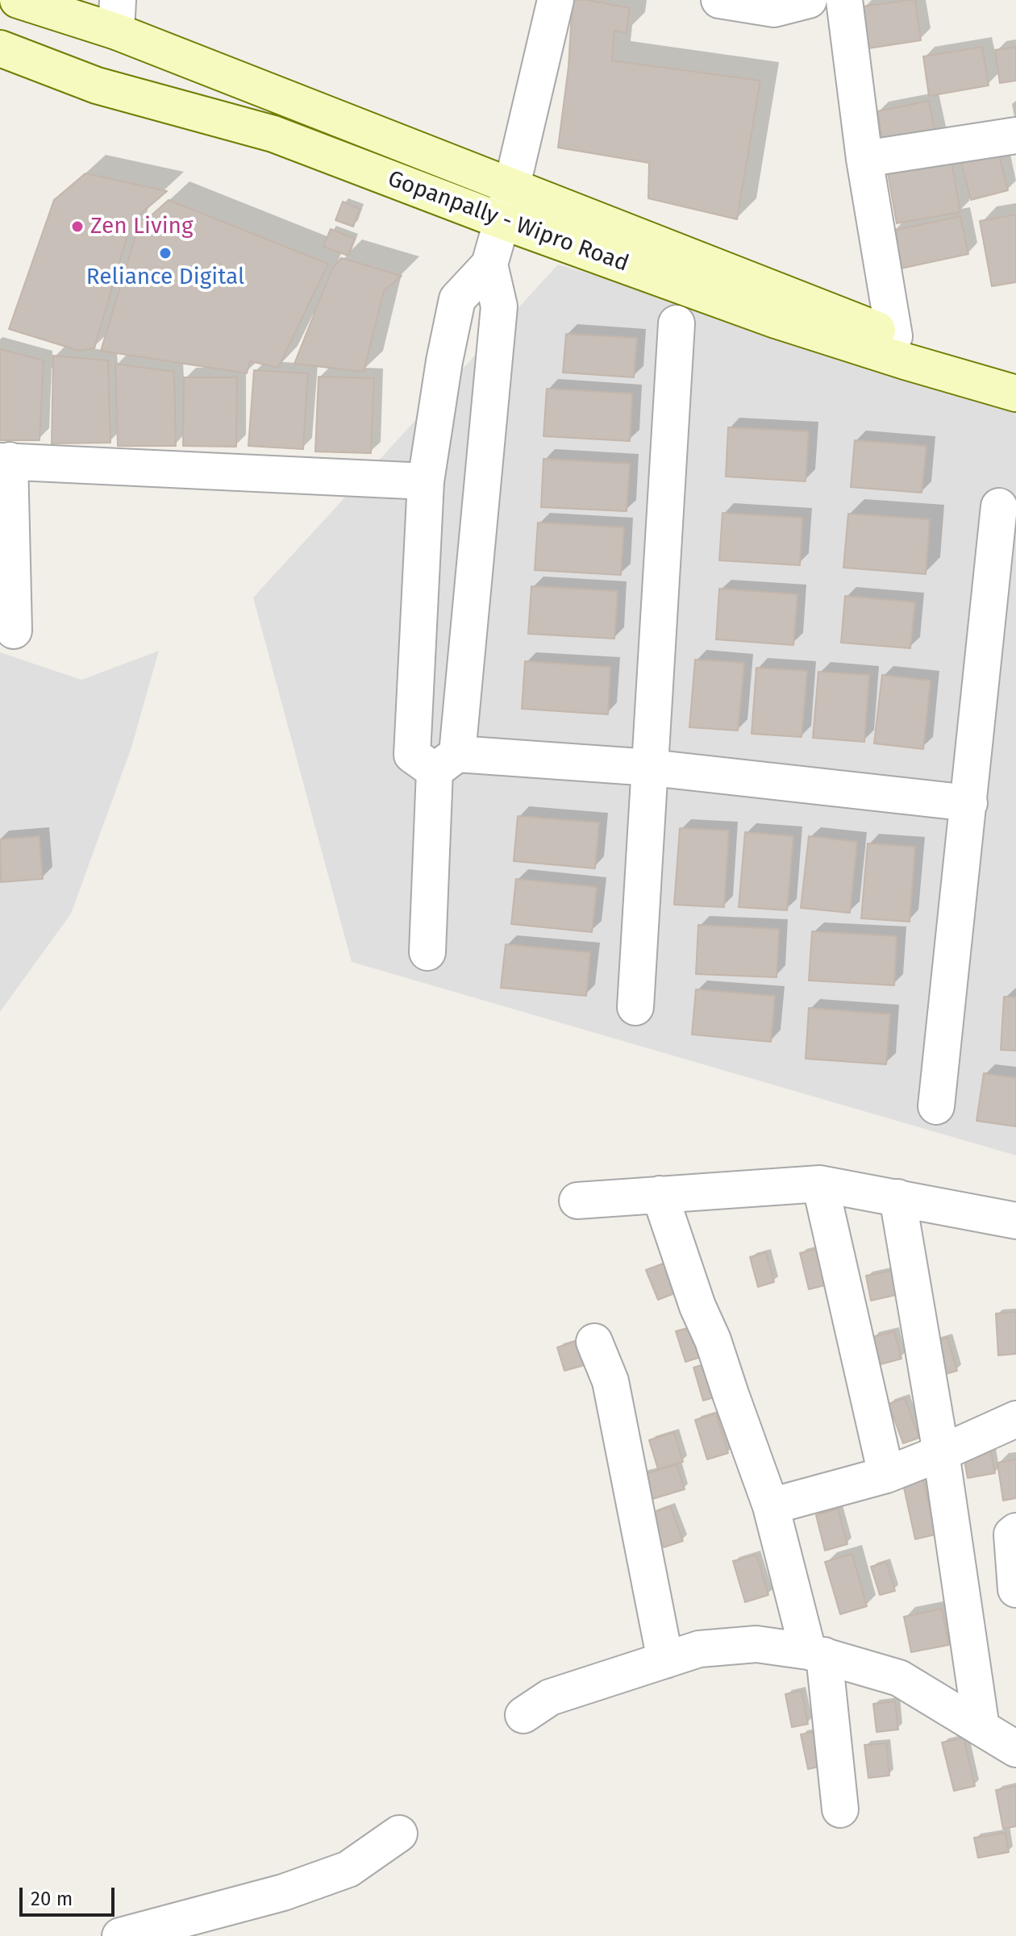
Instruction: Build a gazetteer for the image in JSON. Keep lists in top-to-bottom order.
{
  "streets": {
    "main road": ["Gopanpally - Wipro Road"]
  },
  "places": ["Zen Living", "Reliance Digital"],
  "scale_bar": "20 m"
}
